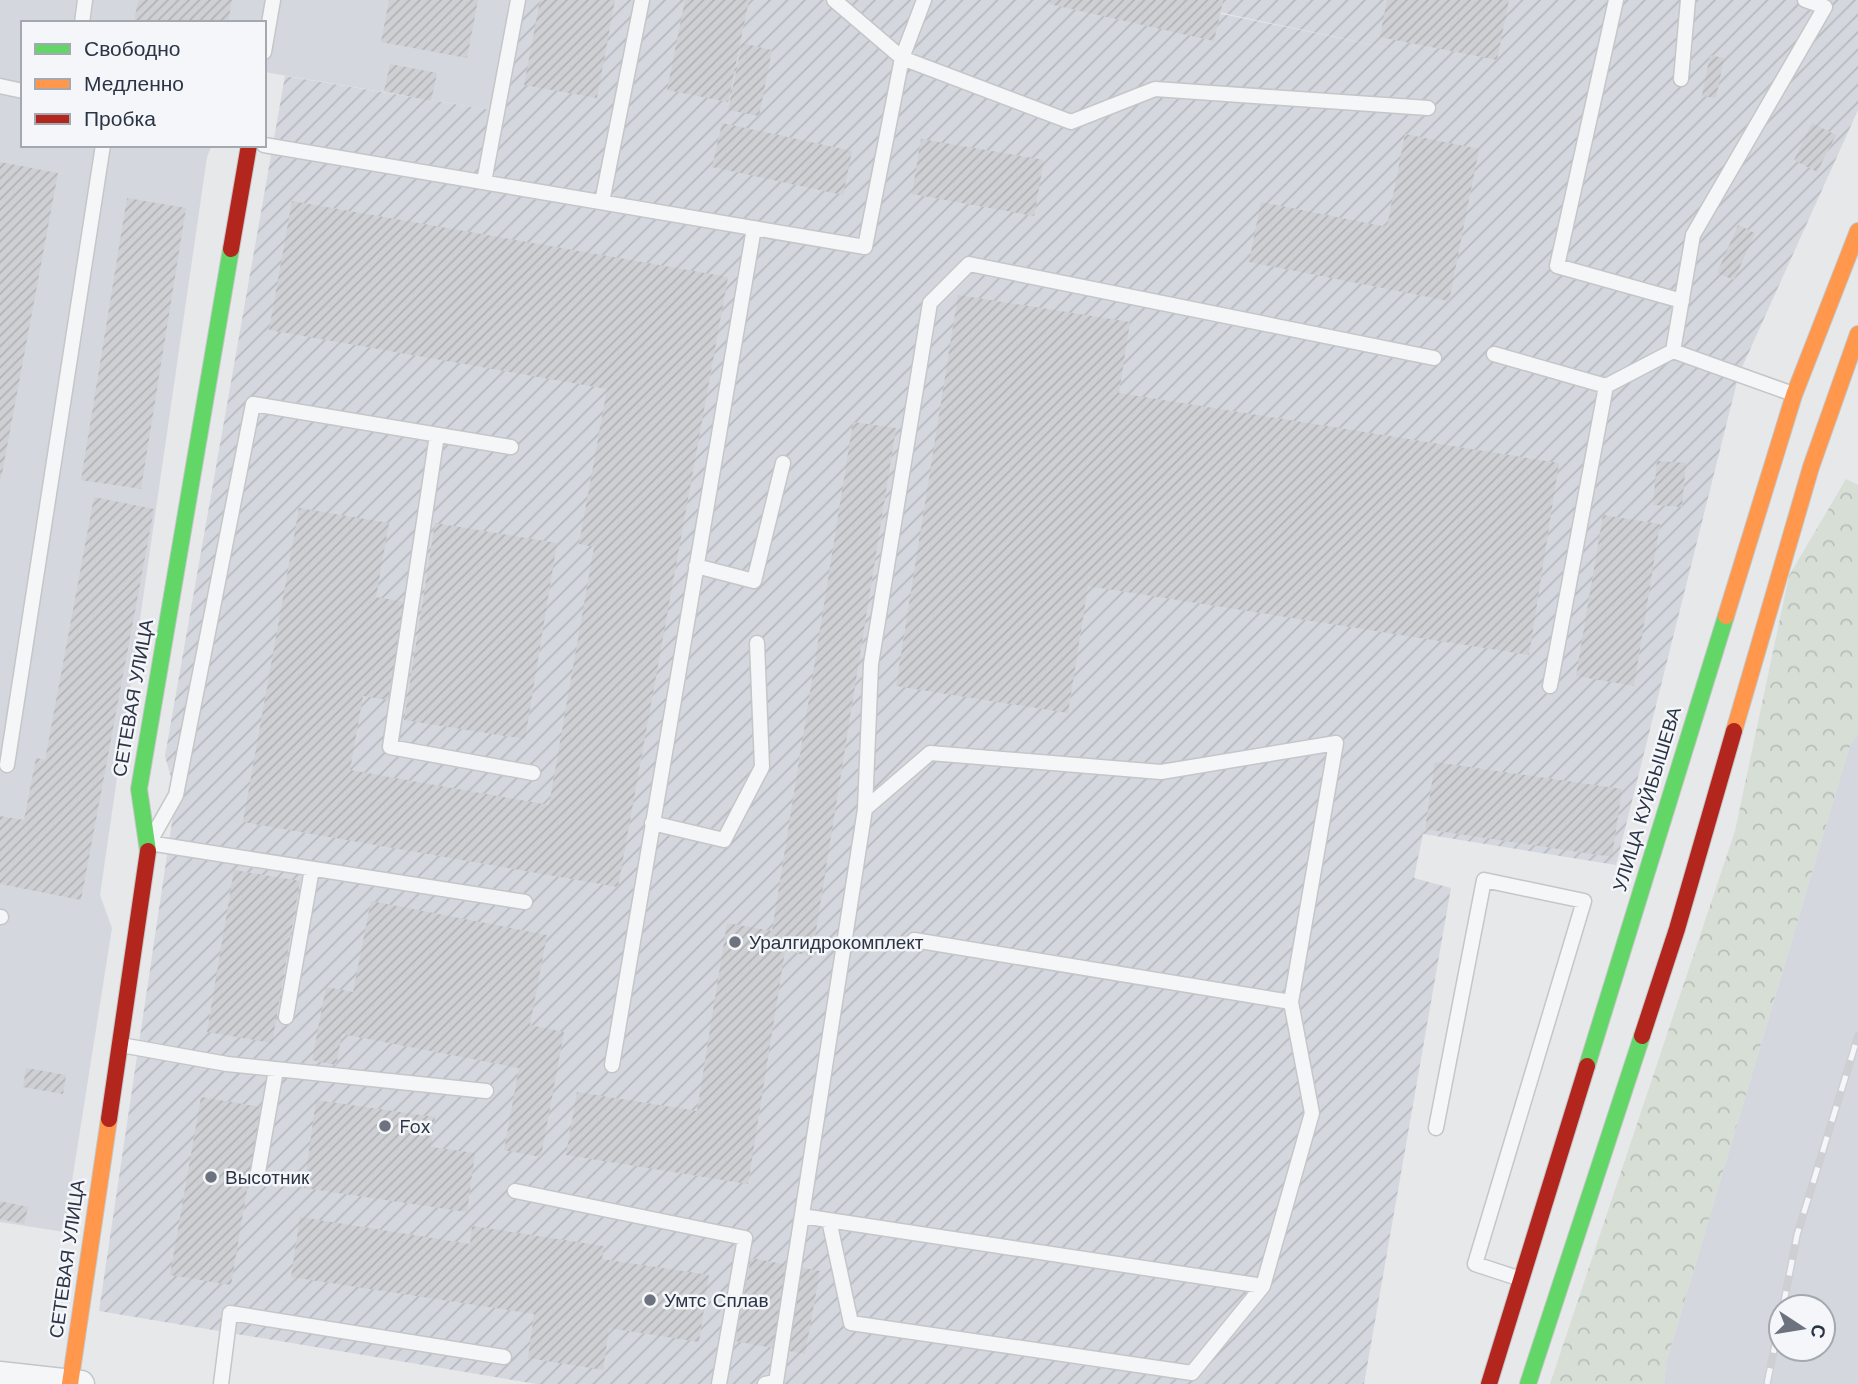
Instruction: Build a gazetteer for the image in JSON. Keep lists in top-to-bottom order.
{
  "streets": {
    "main road": ["СЕТЕВАЯ УЛИЦА", "УЛИЦА КУЙБЫШЕВА"]
  },
  "places": [
    "Уралгидрокомплект",
    "Fox",
    "Высотник",
    "Умтс Сплав"
  ],
  "legend": ["Свободно", "Медленно", "Пробка"],
  "north": "right"
}
